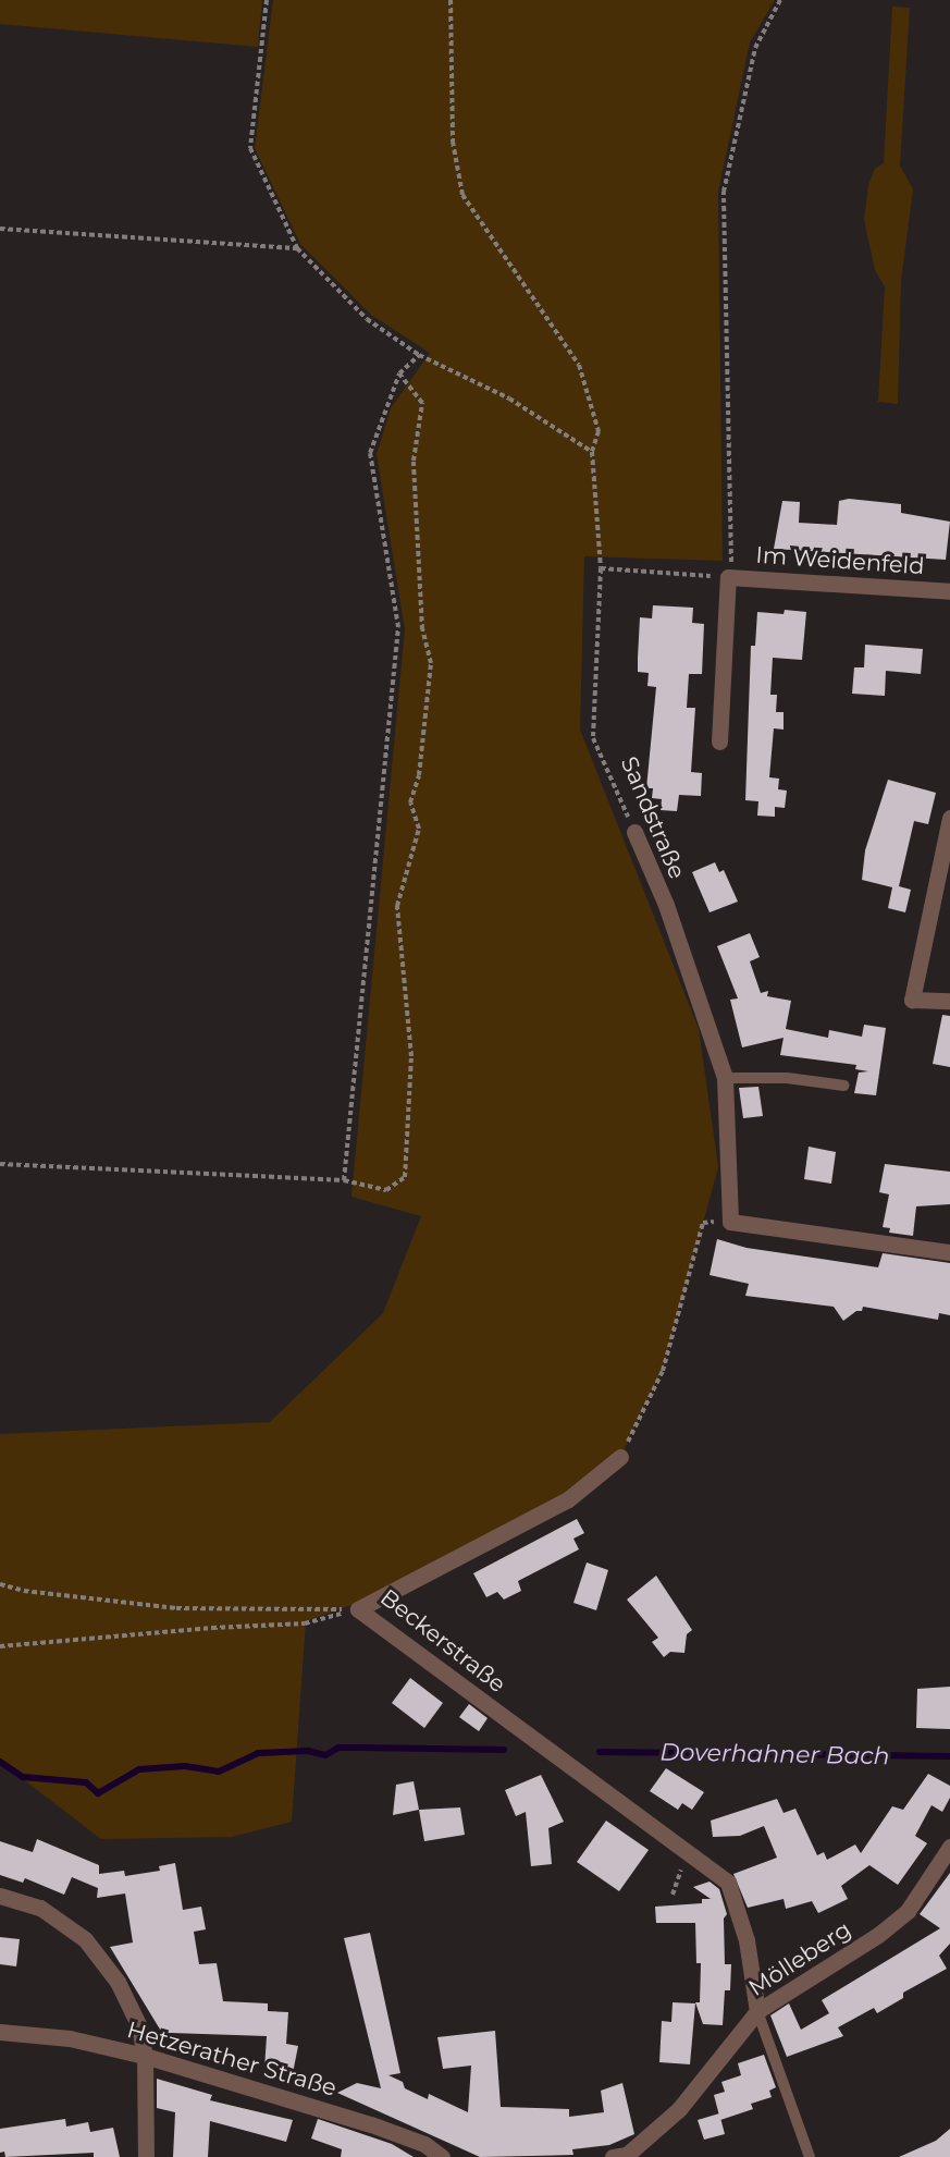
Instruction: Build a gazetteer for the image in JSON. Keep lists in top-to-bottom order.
{
  "streets": {
    "street": [
      "Im Weidenfeld",
      "Sandstraße",
      "Beckerstraße",
      "Mölleberg",
      "Hetzerather Straße"
    ]
  },
  "crossings": [
    ["Im Weidenfeld", "Sandstraße"],
    ["Beckerstraße", "Mölleberg"]
  ],
  "water": ["Doverhahner Bach"]
}
